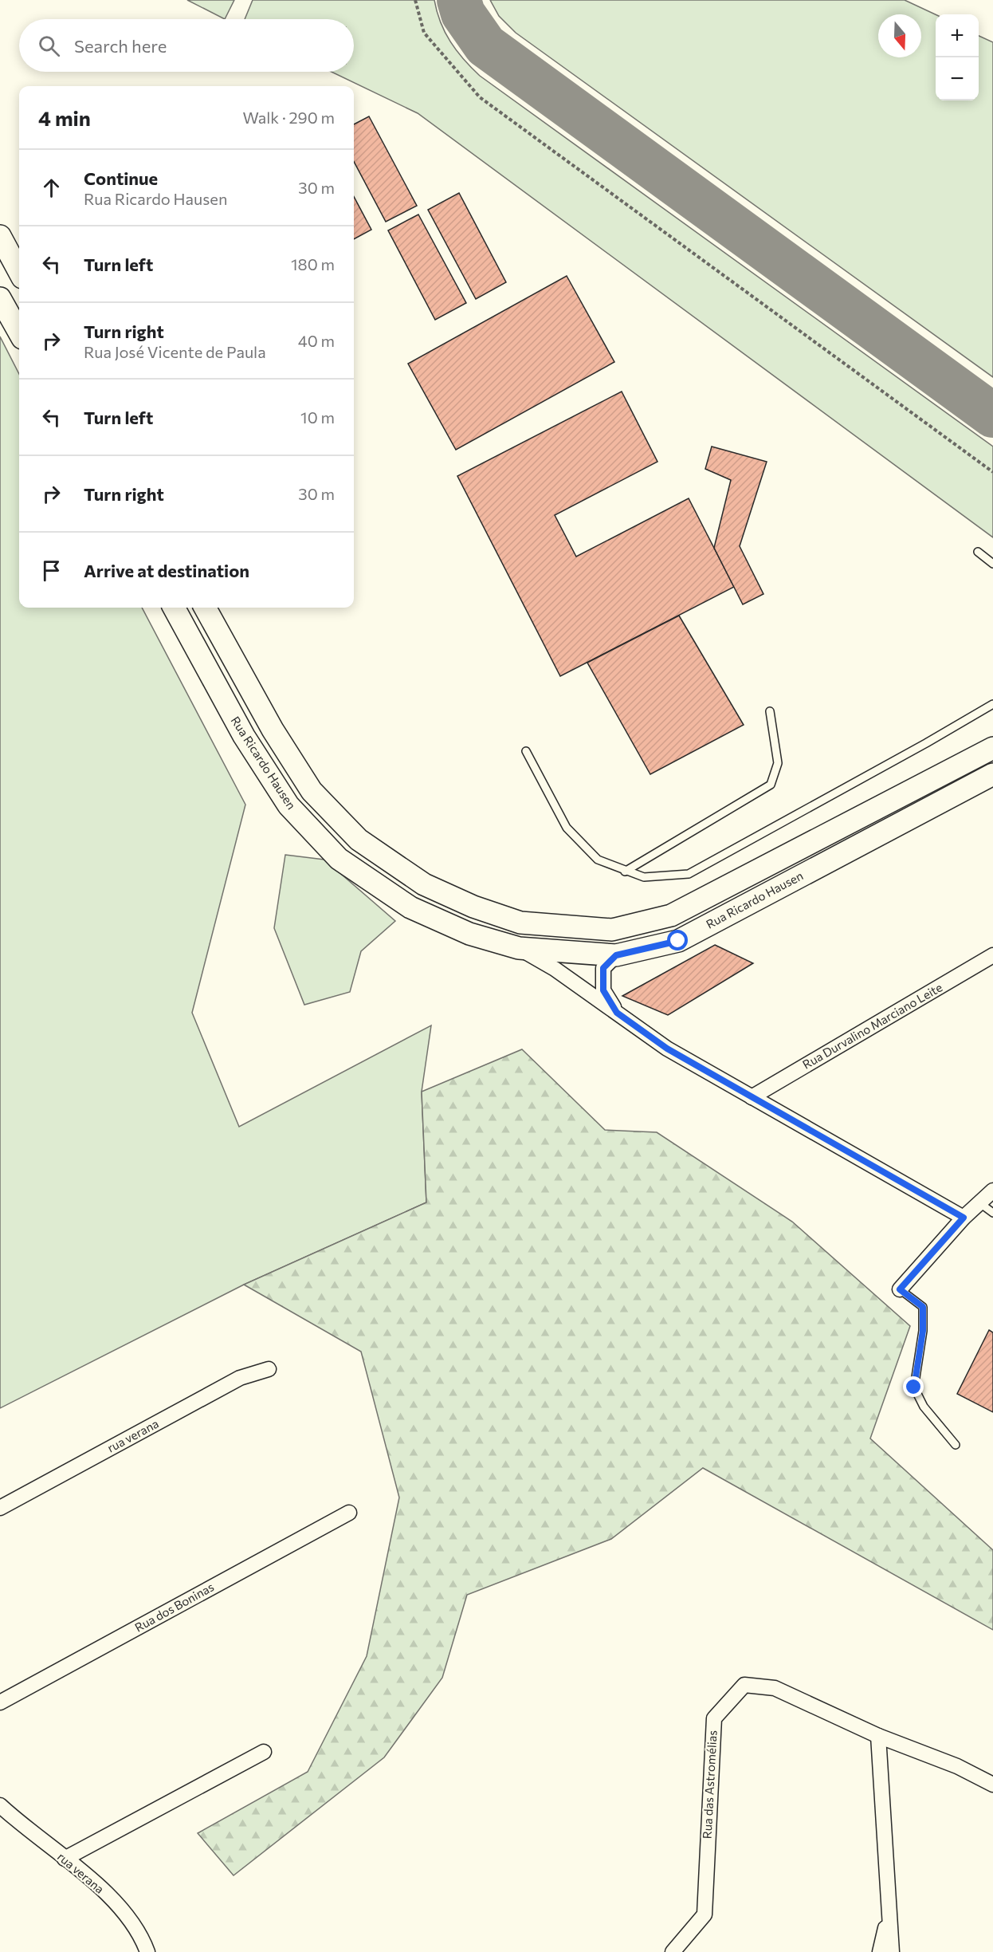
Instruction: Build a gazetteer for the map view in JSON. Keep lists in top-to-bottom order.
{
  "streets": {
    "street": [
      "Rua Ricardo Hausen",
      "Rua Durvalino Marciano Leite",
      "rua verana",
      "Rua dos Boninas",
      "Rua das Astromélias"
    ]
  },
  "north": "bottom",
  "page": {
    "map_buttons": ["+", "−"],
    "search": "Search here",
    "heading": ["4 min", "Walk · 290 m"],
    "list": [
      ["Continue", "Rua Ricardo Hausen", "30 m"],
      ["Turn left", "180 m"],
      ["Turn right", "Rua José Vicente de Paula", "40 m"],
      ["Turn left", "10 m"],
      ["Turn right", "30 m"],
      "Arrive at destination"
    ]
  }
}
